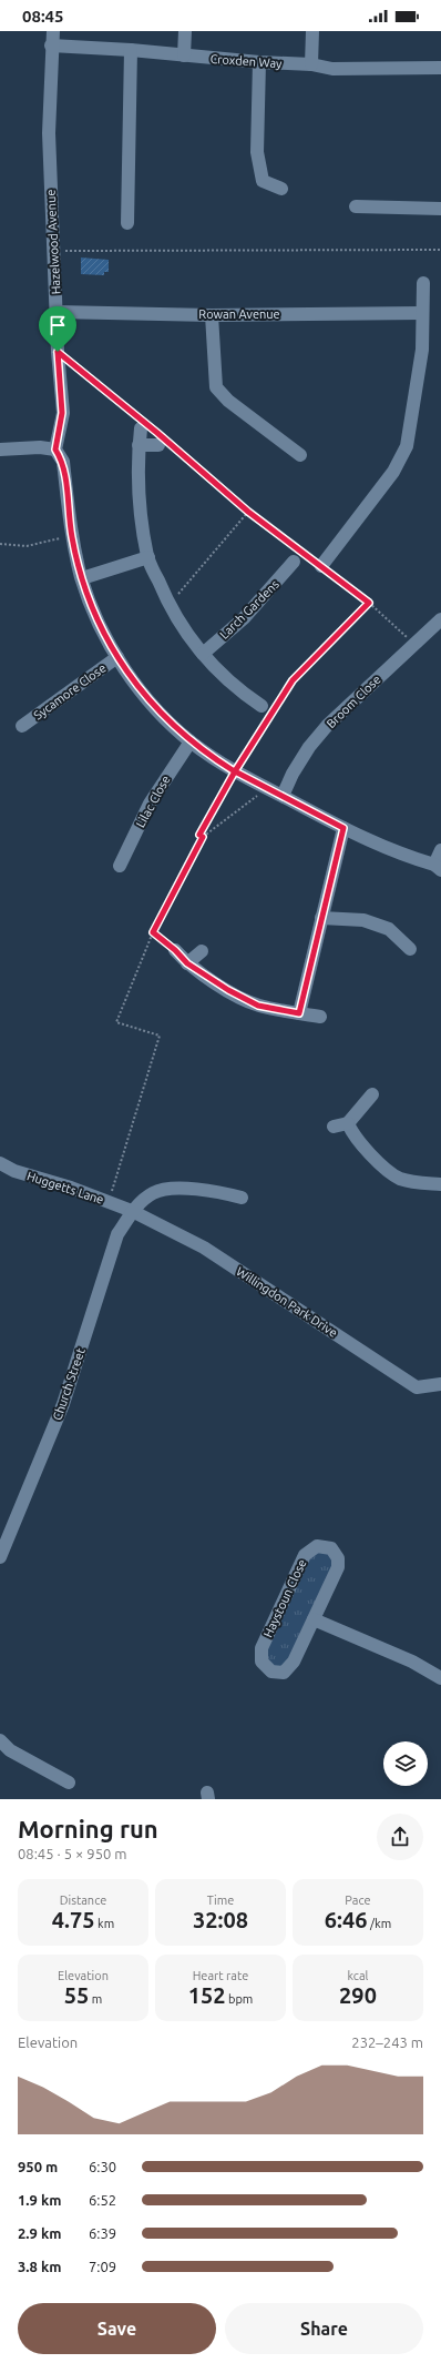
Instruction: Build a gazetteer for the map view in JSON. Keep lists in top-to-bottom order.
{
  "streets": {
    "street": [
      "Croxden Way",
      "Hazelwood Avenue",
      "Rowan Avenue",
      "Larch Gardens",
      "Sycamore Close",
      "Broom Close",
      "Lilac Close",
      "Huggetts Lane",
      "Willingdon Park Drive",
      "Church Street",
      "Haystoun Close"
    ]
  },
  "crossings": [
    ["Croxden Way", "Hazelwood Avenue"],
    ["Hazelwood Avenue", "Rowan Avenue"],
    ["Huggetts Lane", "Willingdon Park Drive"],
    ["Huggetts Lane", "Church Street"],
    ["Willingdon Park Drive", "Church Street"]
  ],
  "page": {
    "status": "08:45",
    "heading": ["Morning run", "08:45 · 5 × 950 m"],
    "stats": [
      ["Distance", "4.75 km"],
      ["Time", "32:08"],
      ["Pace", "6:46 /km"],
      ["Elevation", "55 m"],
      ["Heart rate", "152 bpm"],
      ["kcal", "290"]
    ],
    "chart": ["Elevation", "232–243 m"],
    "list": [
      {
        "name": "950 m",
        "note": "6:30"
      },
      {
        "name": "1.9 km",
        "note": "6:52"
      },
      {
        "name": "2.9 km",
        "note": "6:39"
      },
      {
        "name": "3.8 km",
        "note": "7:09"
      }
    ],
    "buttons": ["Save", "Share"]
  }
}
